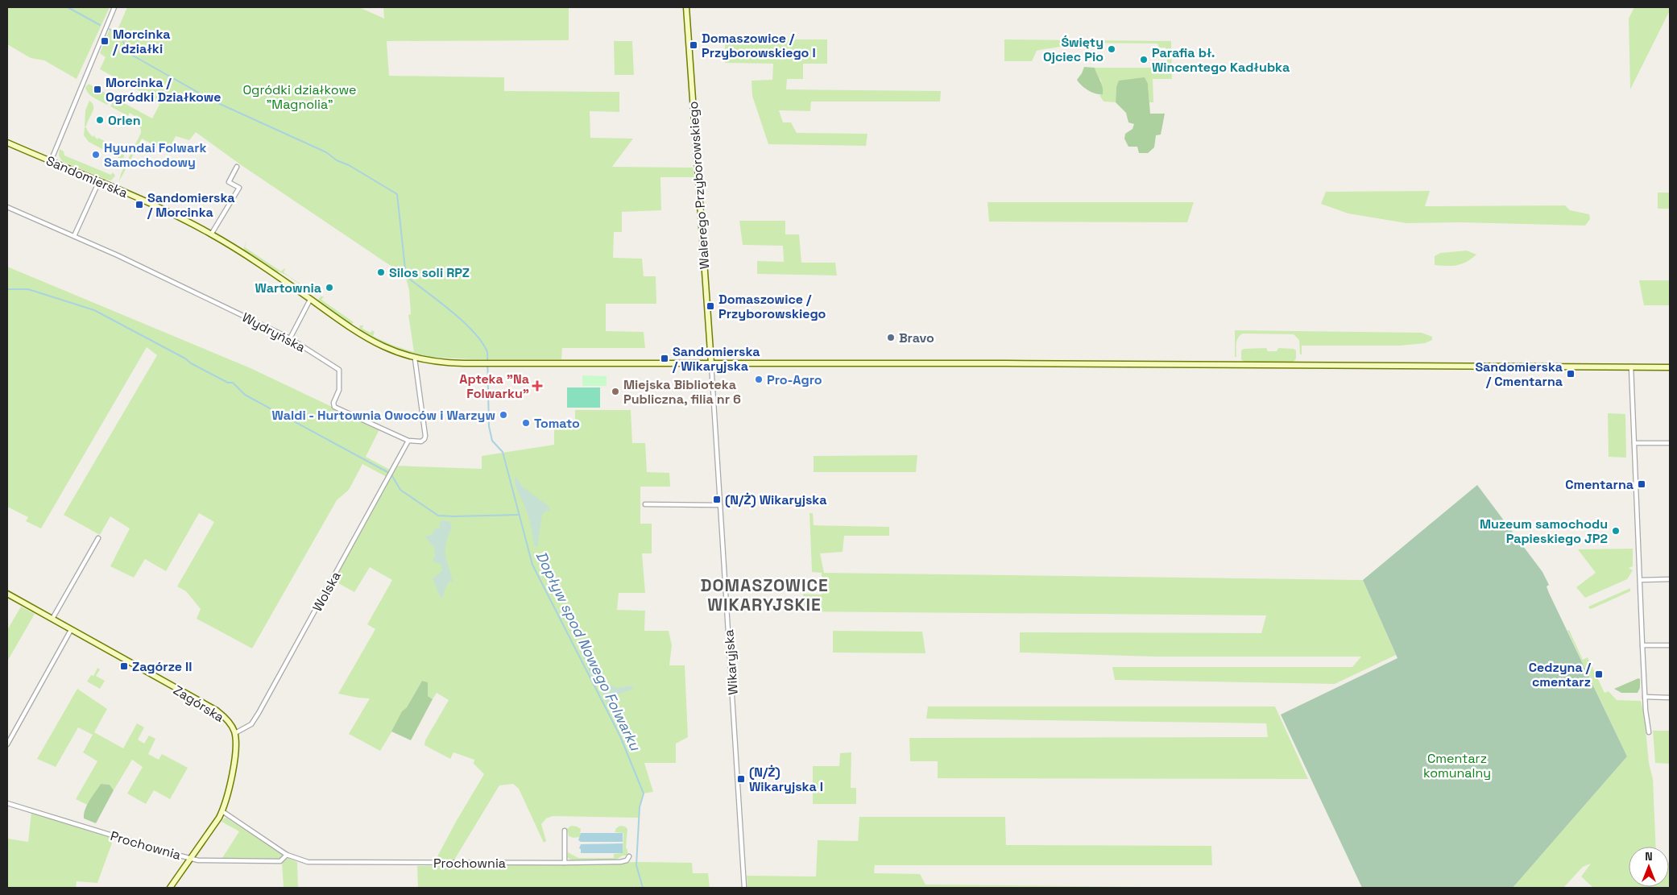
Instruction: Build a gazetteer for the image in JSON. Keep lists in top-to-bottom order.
{
  "streets": {
    "street": [
      "Sandomierska",
      "Walerego Przyborowskiego",
      "Wydryńska",
      "Wolska",
      "Wikaryjska",
      "Zagórska",
      "Prochownia"
    ]
  },
  "crossings": [
    ["Sandomierska", "Walerego Przyborowskiego"],
    ["Sandomierska", "Wikaryjska"],
    ["Walerego Przyborowskiego", "Wikaryjska"],
    ["Wydryńska", "Wolska"],
    ["Wolska", "Zagórska"],
    ["Zagórska", "Prochownia"]
  ],
  "districts": ["DOMASZOWICE WIKARYJSKIE"],
  "water": ["Dopływ spod Nowego Folwarku"],
  "parks": ["Ogródki działkowe \"Magnolia\"", "Cmentarz komunalny"],
  "places": {
    "transit": [
      "Morcinka / działki",
      "Domaszowice / Przyborowskiego I",
      "Morcinka / Ogródki Działkowe",
      "Sandomierska / Morcinka",
      "Domaszowice / Przyborowskiego",
      "Sandomierska / Wikaryjska",
      "Sandomierska / Cmentarna",
      "Cmentarna",
      "(N/Ż) Wikaryjska",
      "Zagórze II",
      "Cedzyna / cmentarz",
      "(N/Ż) Wikaryjska I"
    ],
    "other": [
      "Święty Ojciec Pio",
      "Parafia bł. Wincentego Kadłubka",
      "Orlen",
      "Hyundai Folwark Samochodowy",
      "Silos soli RPZ",
      "Wartownia",
      "Bravo",
      "Pro-Agro",
      "Miejska Biblioteka Publiczna, filia nr 6",
      "Waldi - Hurtownia Owoców i Warzyw",
      "Tomato",
      "Muzeum samochodu Papieskiego JP2"
    ],
    "health": ["Apteka \"Na Folwarku\""]
  },
  "north": "top"
}
